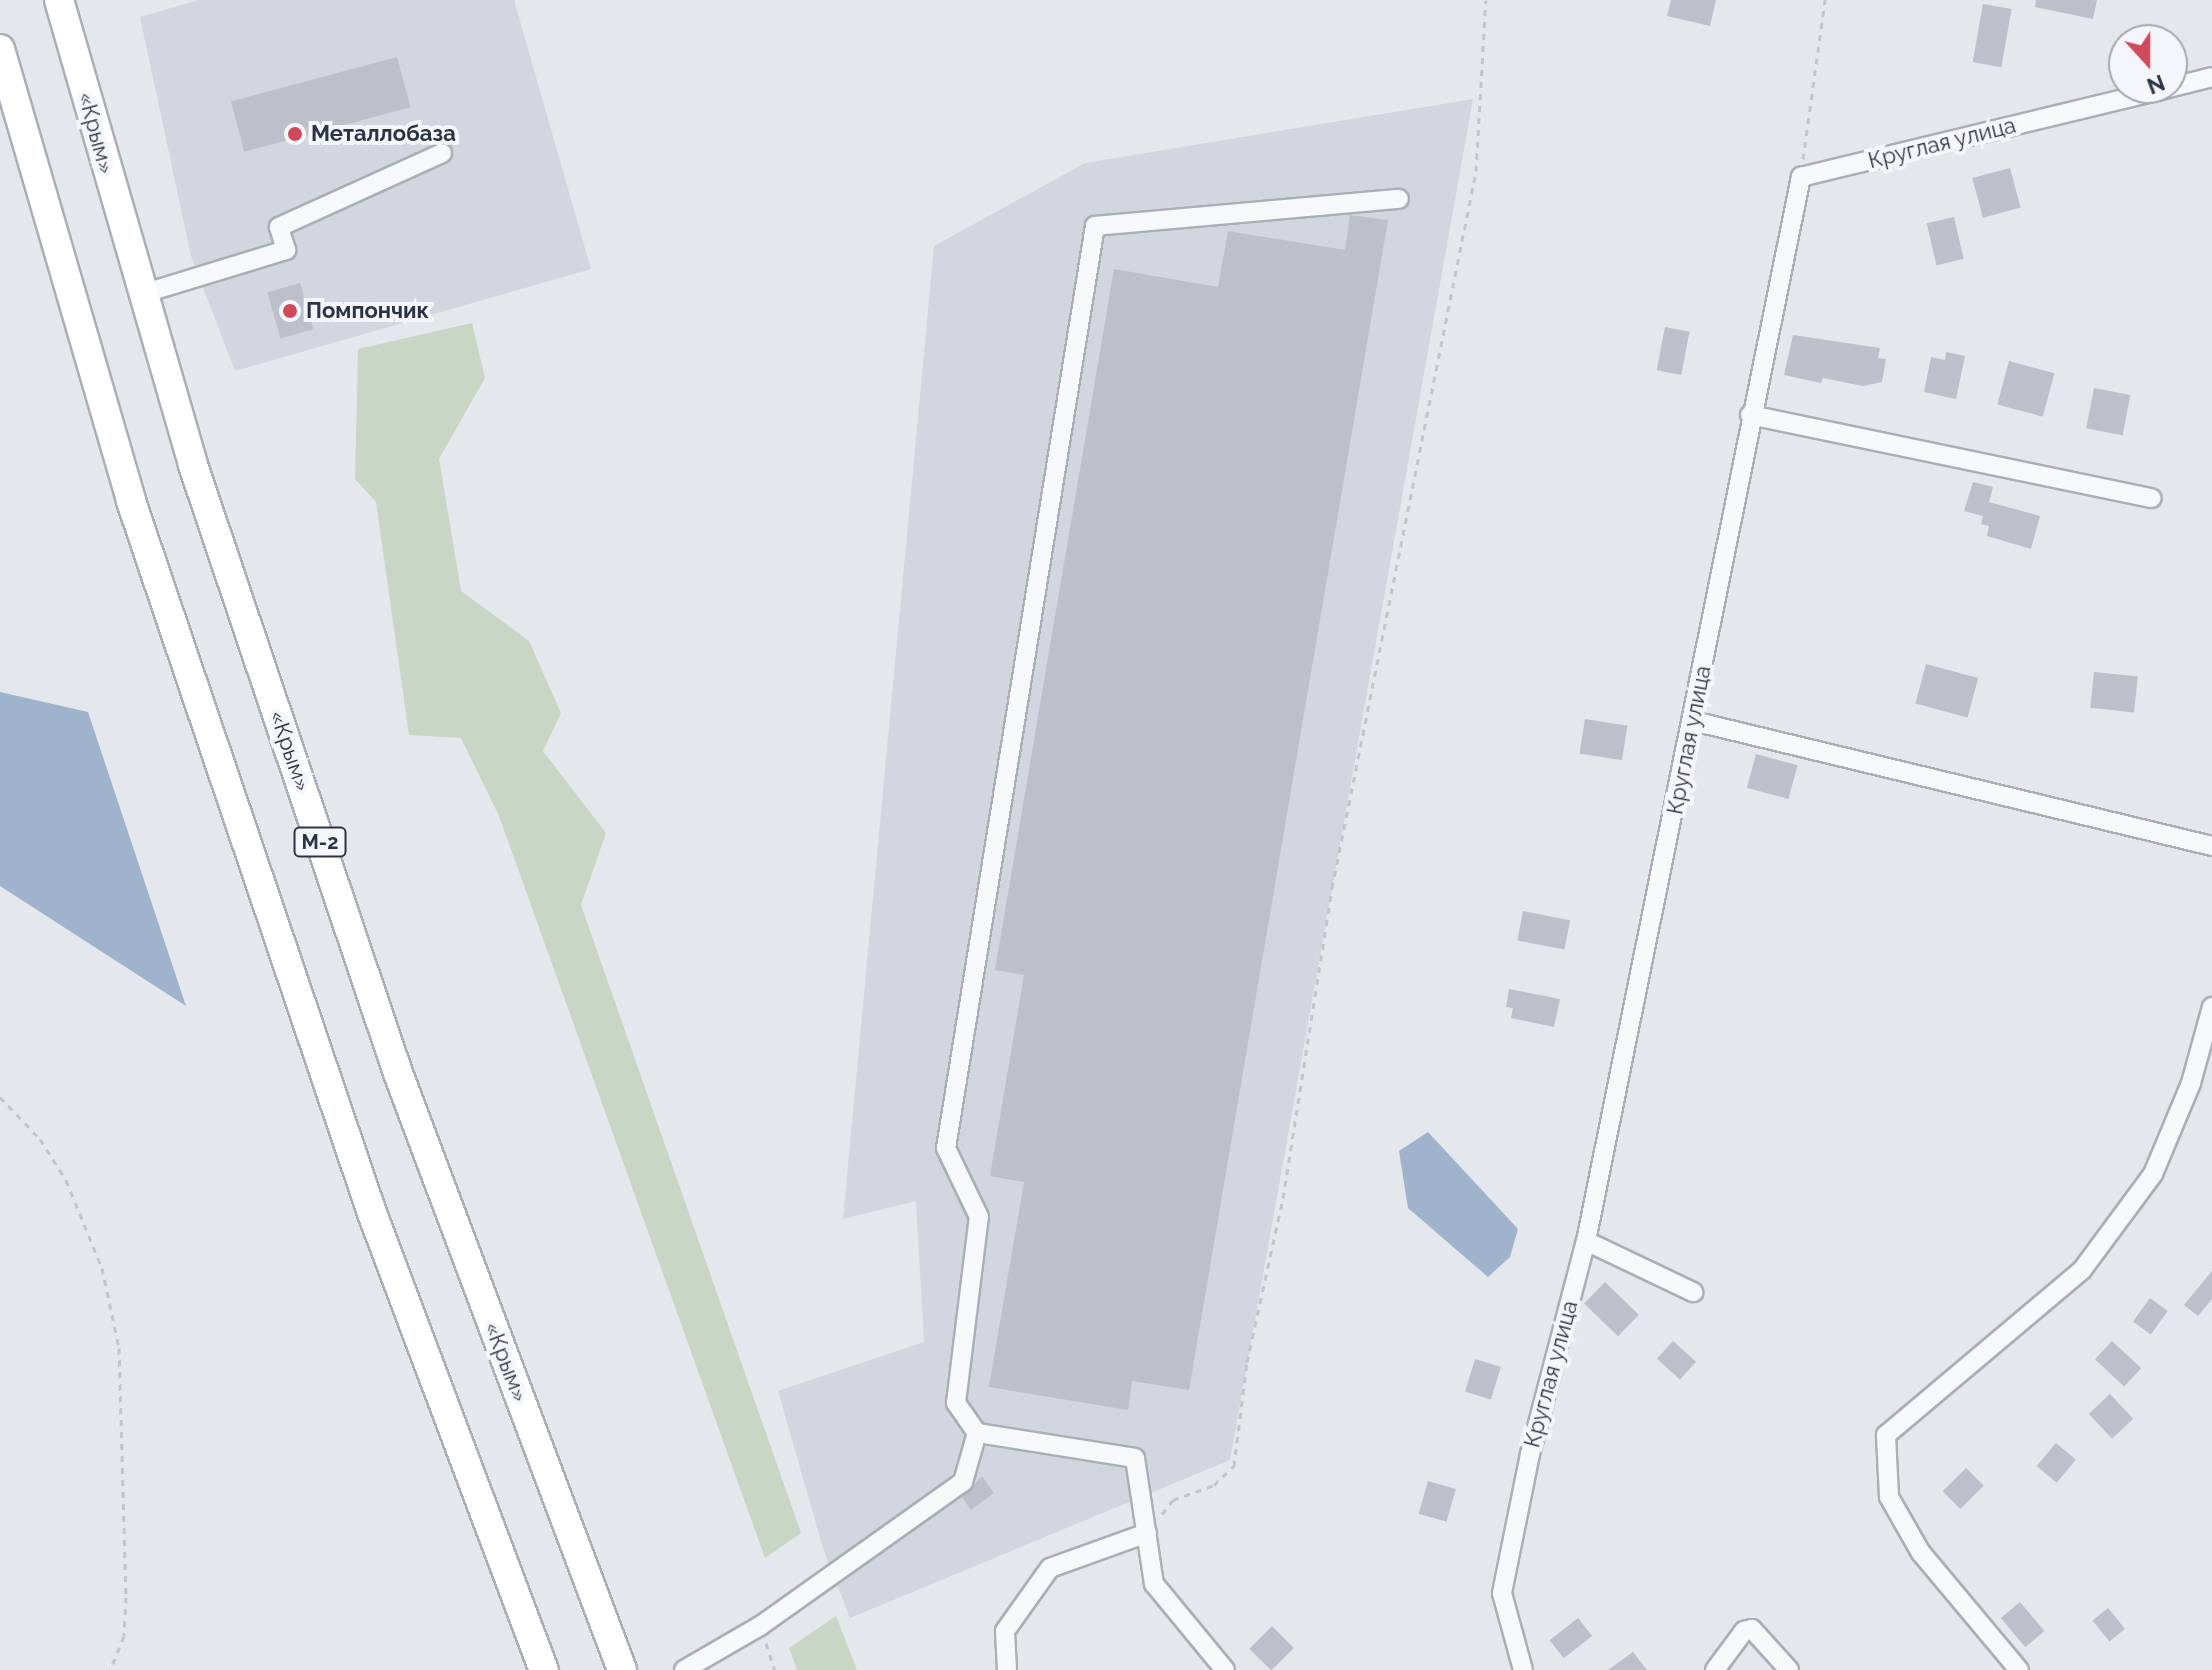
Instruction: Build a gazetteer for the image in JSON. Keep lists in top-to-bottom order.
{
  "streets": {
    "highway": ["«Крым»", "М-2"],
    "street": ["Круглая улица"]
  },
  "places": ["Металлобаза", "Помпончик"],
  "north": "bottom"
}
